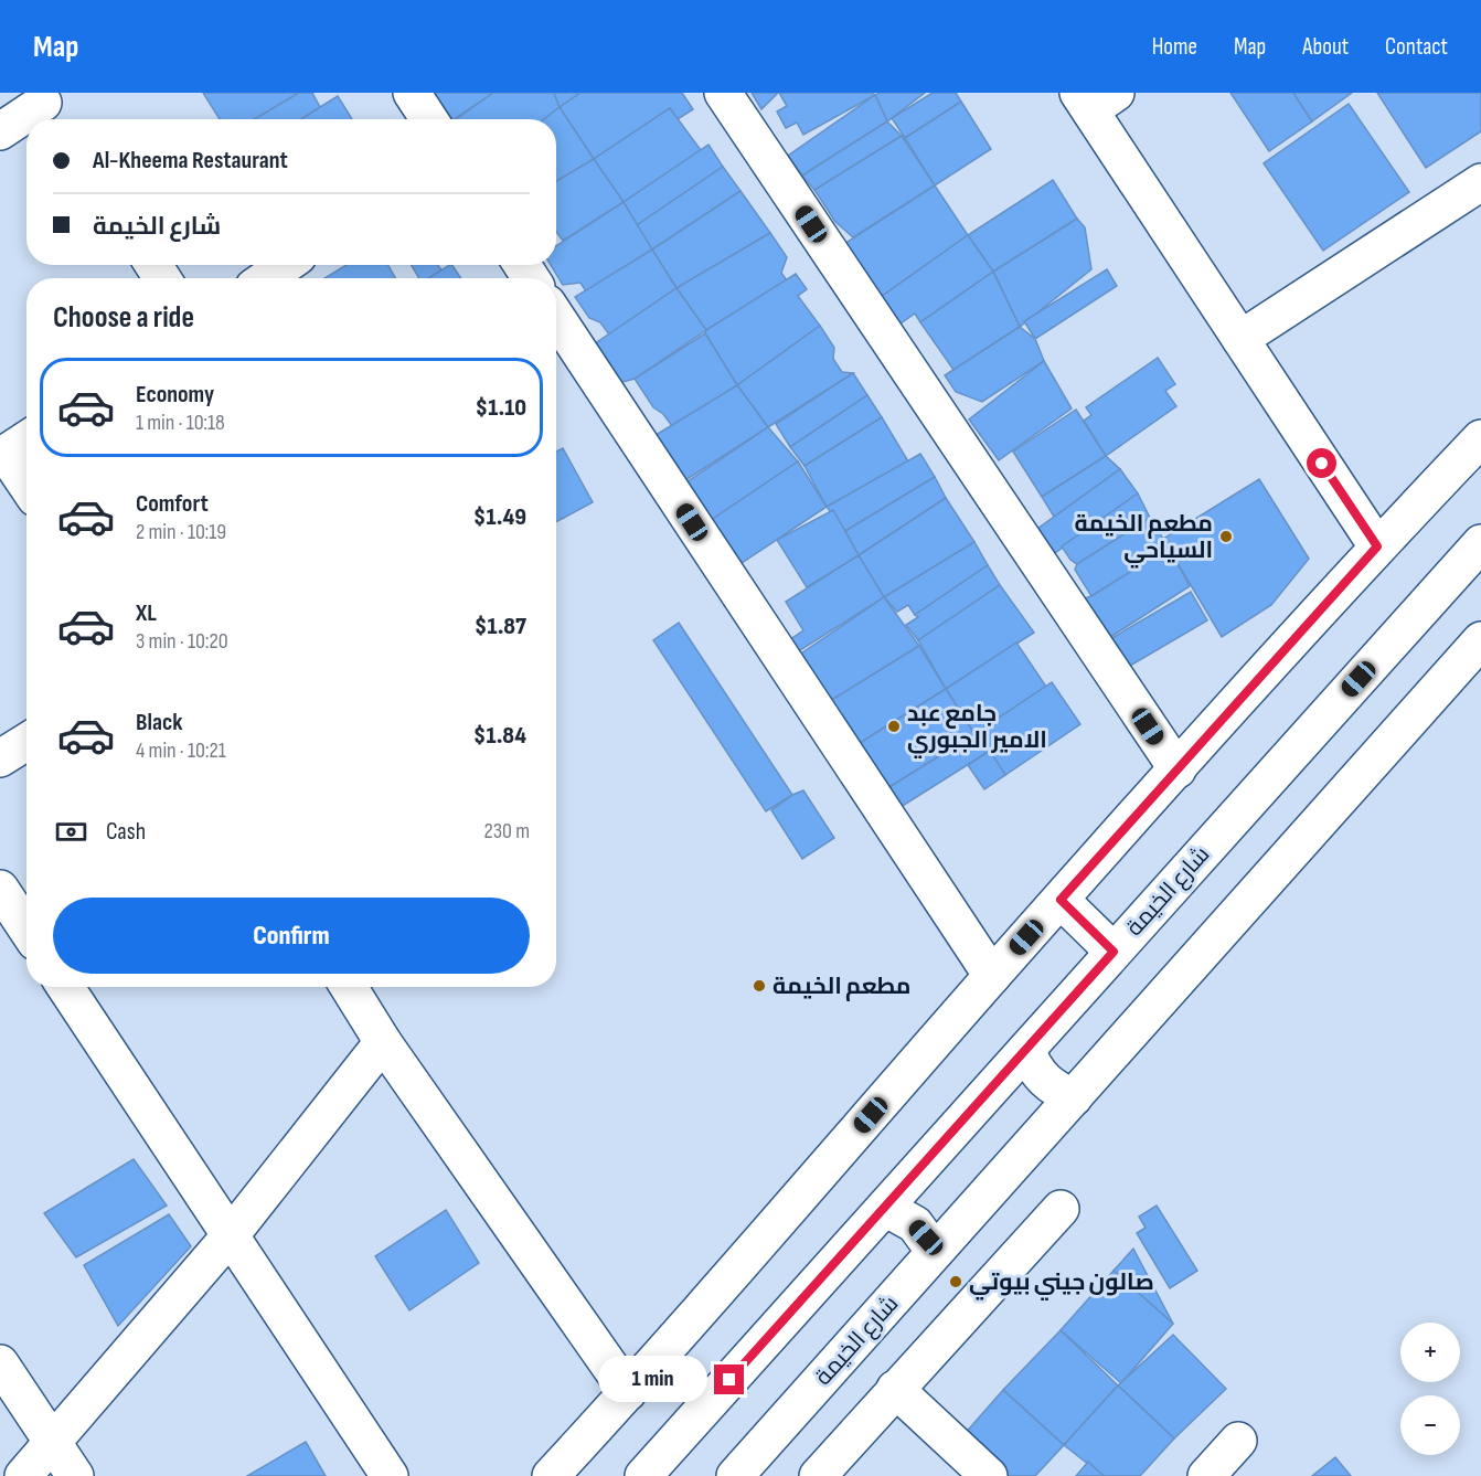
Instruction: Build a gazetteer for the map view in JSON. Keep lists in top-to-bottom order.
{
  "streets": {
    "street": ["شارع الخيمة"]
  },
  "places": [
    "مطعم الخيمة السياحي",
    "جامع عبد الامير الجبوري",
    "مطعم الخيمة",
    "صالون جيني بيوتي"
  ],
  "page": {
    "header": "Map",
    "nav": [
      "Home",
      "Map",
      "About",
      "Contact"
    ],
    "banner": ["Al-Kheema Restaurant", "شارع الخيمة"],
    "heading": "Choose a ride",
    "list": [
      {
        "name": "Economy",
        "note": "1 min · 10:18",
        "value": "$1.10"
      },
      {
        "name": "Comfort",
        "note": "2 min · 10:19",
        "value": "$1.49"
      },
      {
        "name": "XL",
        "note": "3 min · 10:20",
        "value": "$1.87"
      },
      {
        "name": "Black",
        "note": "4 min · 10:21",
        "value": "$1.84"
      }
    ],
    "pay": ["Cash", "230 m"],
    "buttons": "Confirm",
    "map_buttons": ["+", "−"],
    "bubble": "1 min"
  }
}
